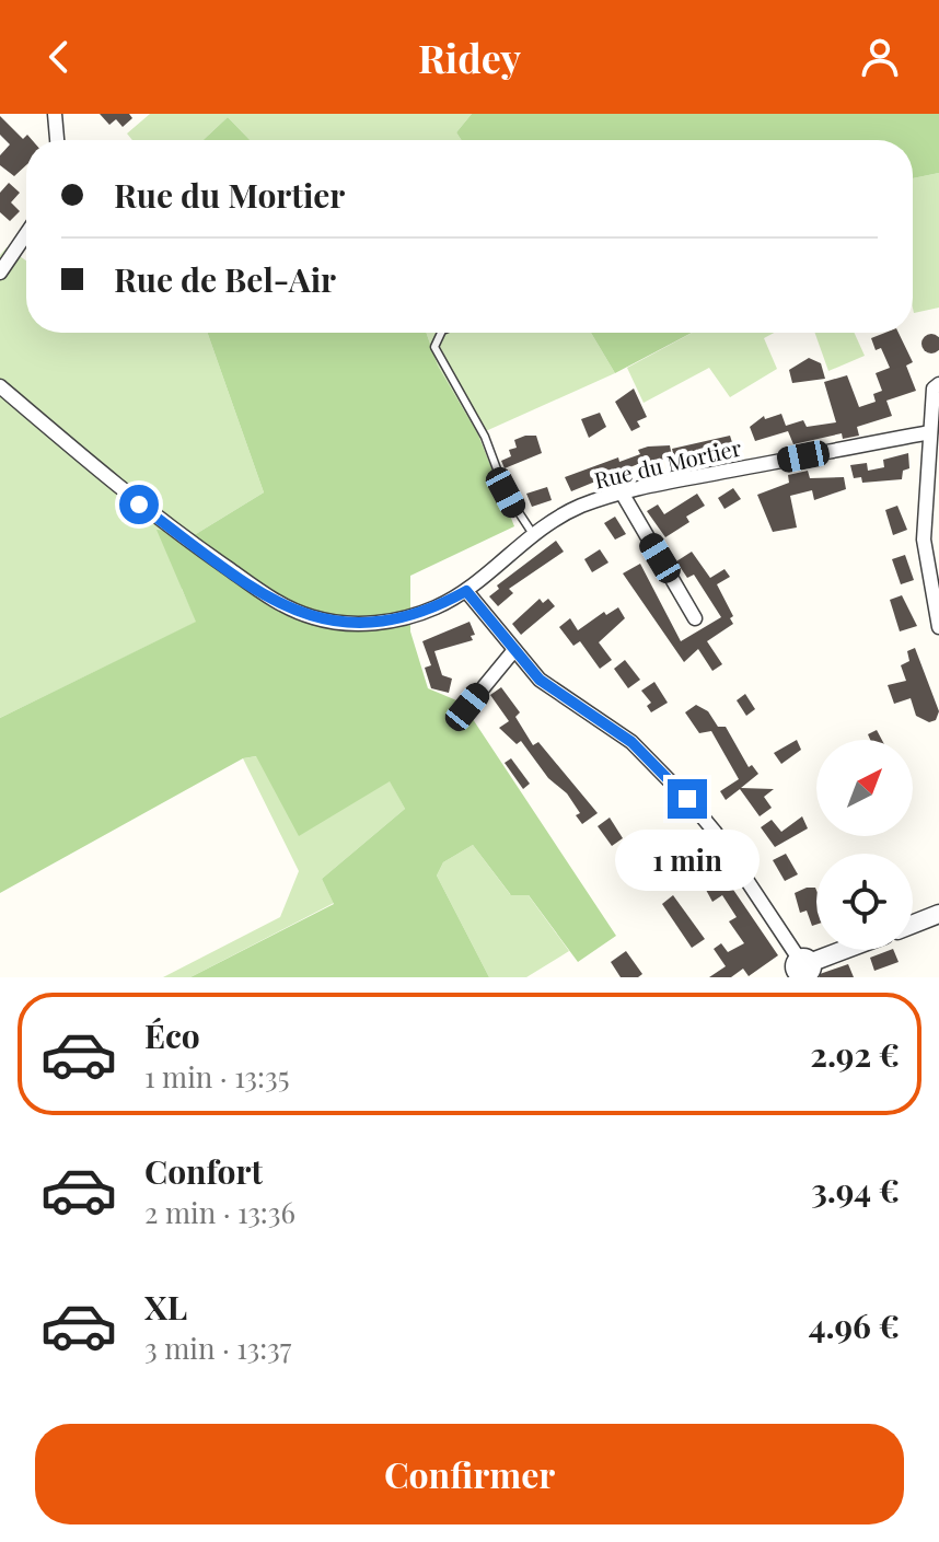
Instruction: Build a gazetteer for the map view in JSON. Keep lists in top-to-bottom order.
{
  "streets": {
    "street": ["Rue du Mortier"]
  },
  "north": "top right",
  "page": {
    "header": "Ridey",
    "banner": ["Rue du Mortier", "Rue de Bel-Air"],
    "bubble": "1 min",
    "list": [
      {
        "name": "Éco",
        "note": "1 min · 13:35",
        "value": "2.92 €"
      },
      {
        "name": "Confort",
        "note": "2 min · 13:36",
        "value": "3.94 €"
      },
      {
        "name": "XL",
        "note": "3 min · 13:37",
        "value": "4.96 €"
      }
    ],
    "buttons": "Confirmer"
  }
}
